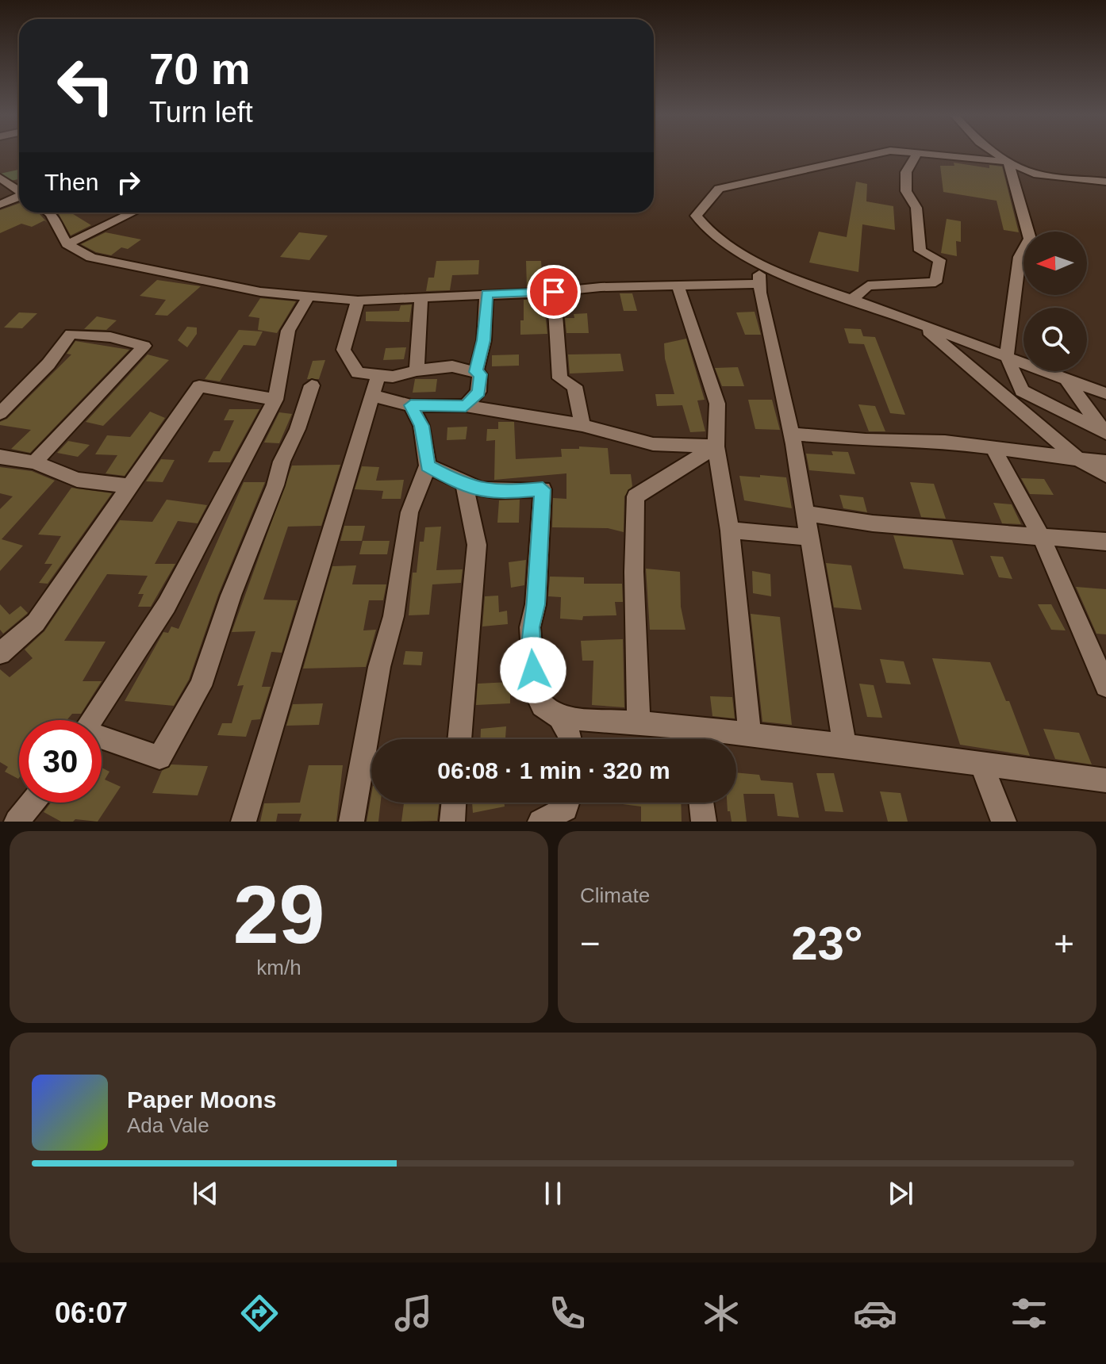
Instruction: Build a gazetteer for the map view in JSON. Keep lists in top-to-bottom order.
{
  "north": "left",
  "page": {
    "turn": ["70 m", "Turn left"],
    "then": "Then",
    "limit": "30",
    "trip": "06:08 · 1 min · 320 m",
    "tile": [
      ["29", "km/h"],
      "Climate"
    ],
    "heat": ["−", "23°", "+"],
    "song": ["Paper Moons", "Ada Vale"],
    "tabs": "06:07"
  }
}
